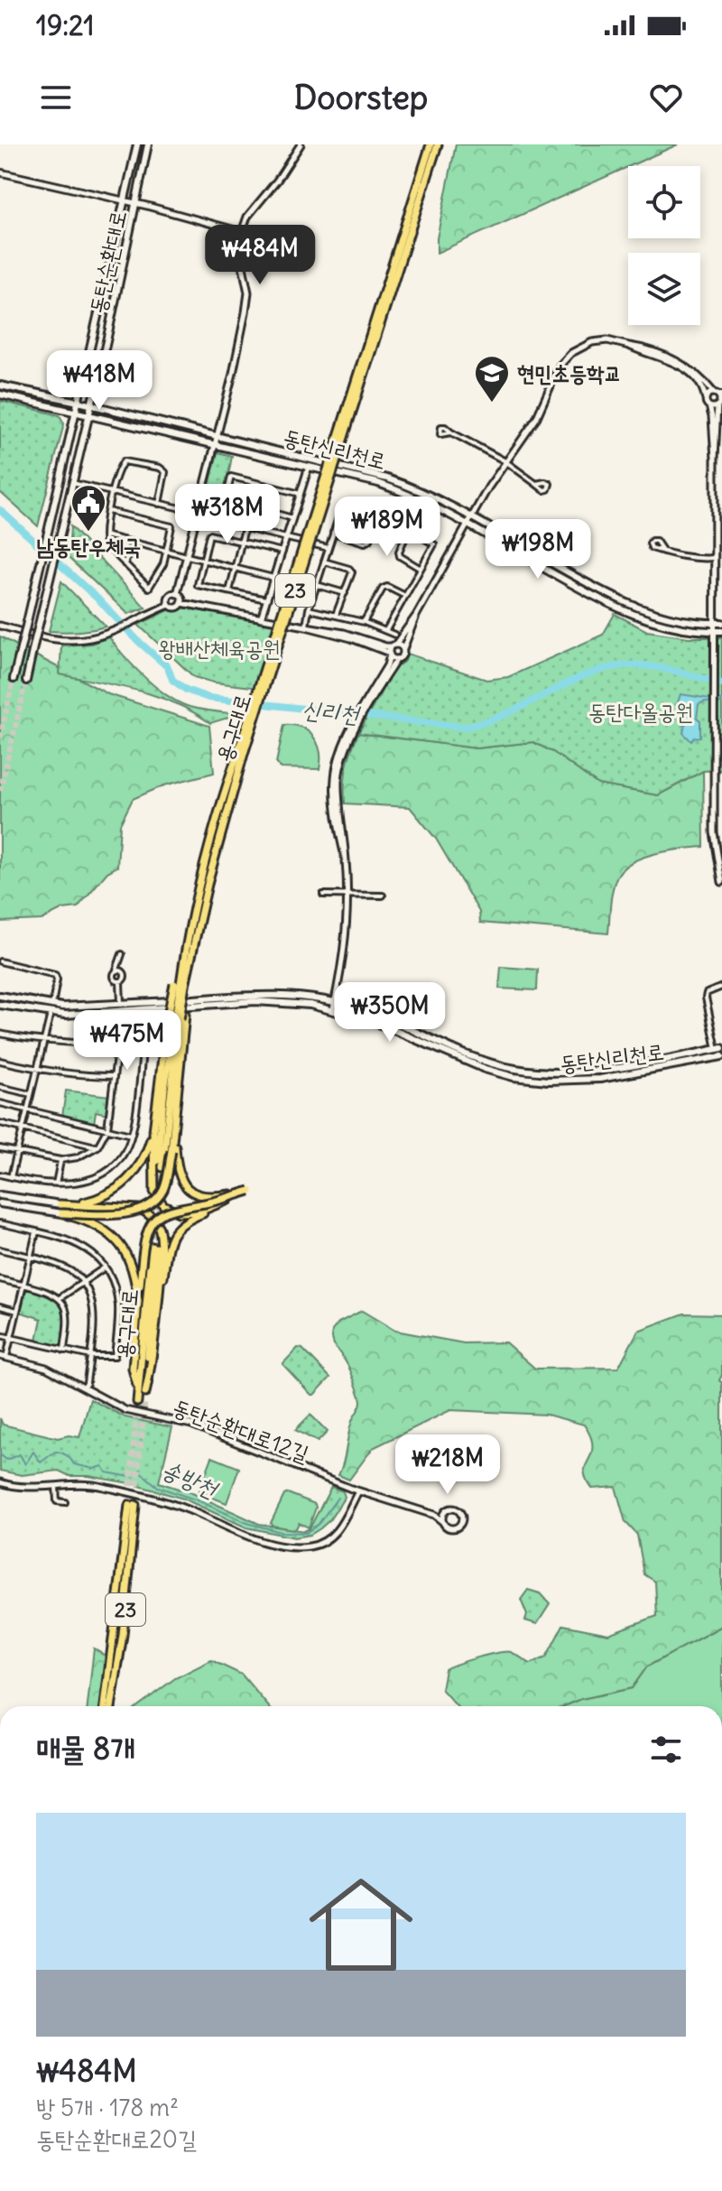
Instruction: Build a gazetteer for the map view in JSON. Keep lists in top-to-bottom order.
{
  "streets": {
    "highway": ["23", "용구대로"],
    "main road": ["동탄순환대로", "동탄신리천로"],
    "street": ["동탄순환대로12길"]
  },
  "crossings": [
    ["동탄순환대로", "동탄신리천로"]
  ],
  "water": ["신리천", "송방천"],
  "parks": ["왕배산체육공원", "동탄다올공원"],
  "places": {
    "school or university": ["현민초등학교"],
    "public building": ["남동탄우체국"]
  },
  "page": {
    "status": "19:21",
    "header": "Doorstep",
    "price": [
      "₩484M",
      "₩418M",
      "₩318M",
      "₩189M",
      "₩198M",
      "₩350M",
      "₩475M",
      "₩218M"
    ],
    "heading": "매물 8개",
    "list": [
      {
        "name": "₩484M",
        "note": "방 5개 · 178 m² · 동탄순환대로20길"
      }
    ]
  }
}
